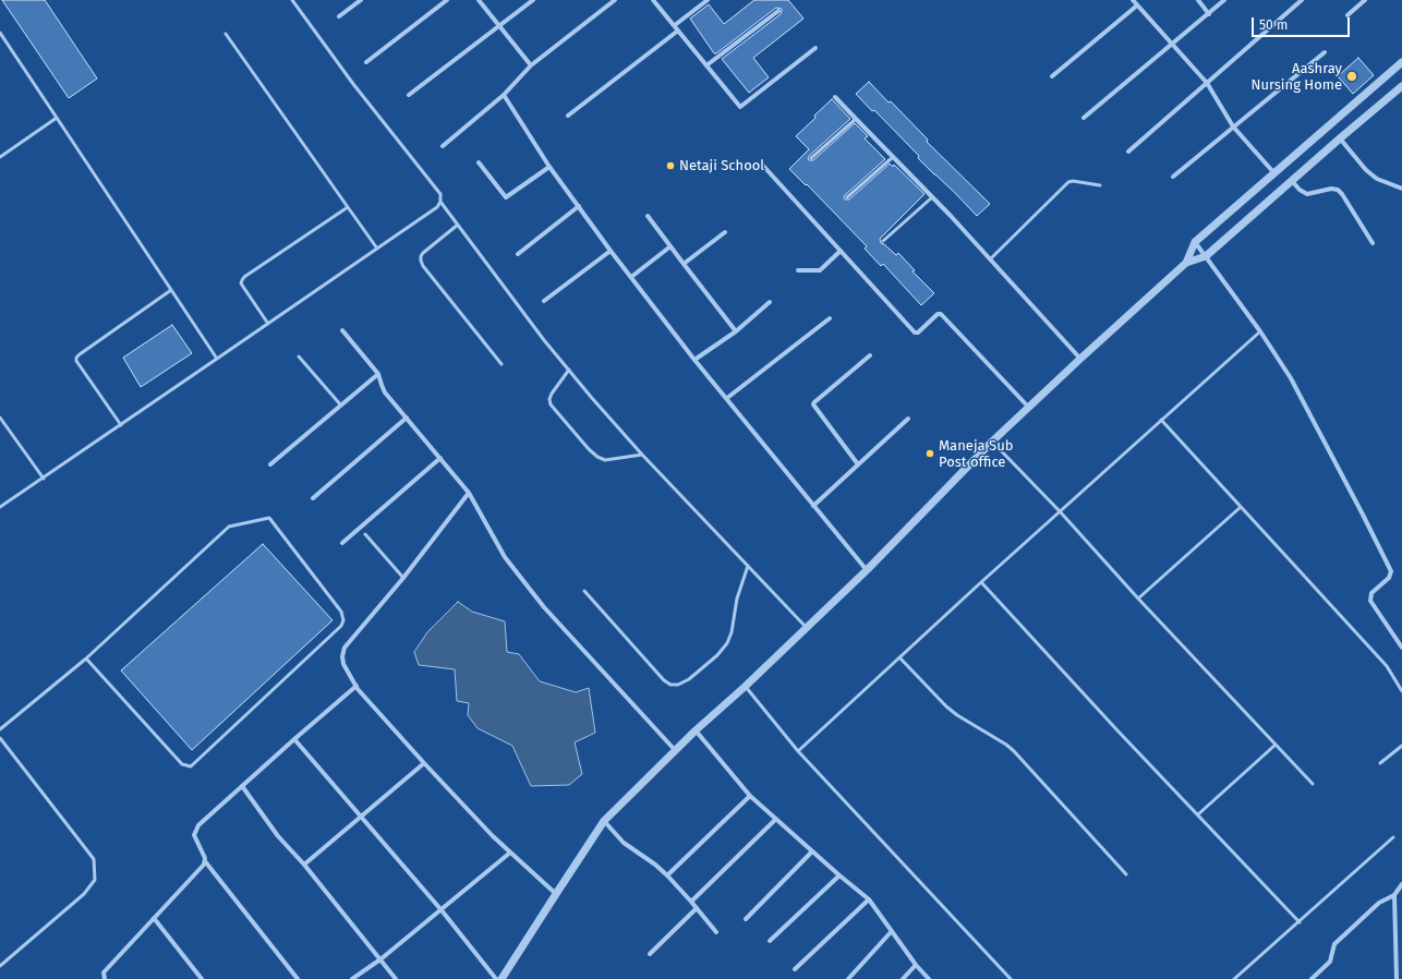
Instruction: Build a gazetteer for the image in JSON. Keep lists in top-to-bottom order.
{
  "places": ["Aashray Nursing Home", "Netaji School", "Maneja Sub Post office"],
  "scale_bar": "50 m"
}
